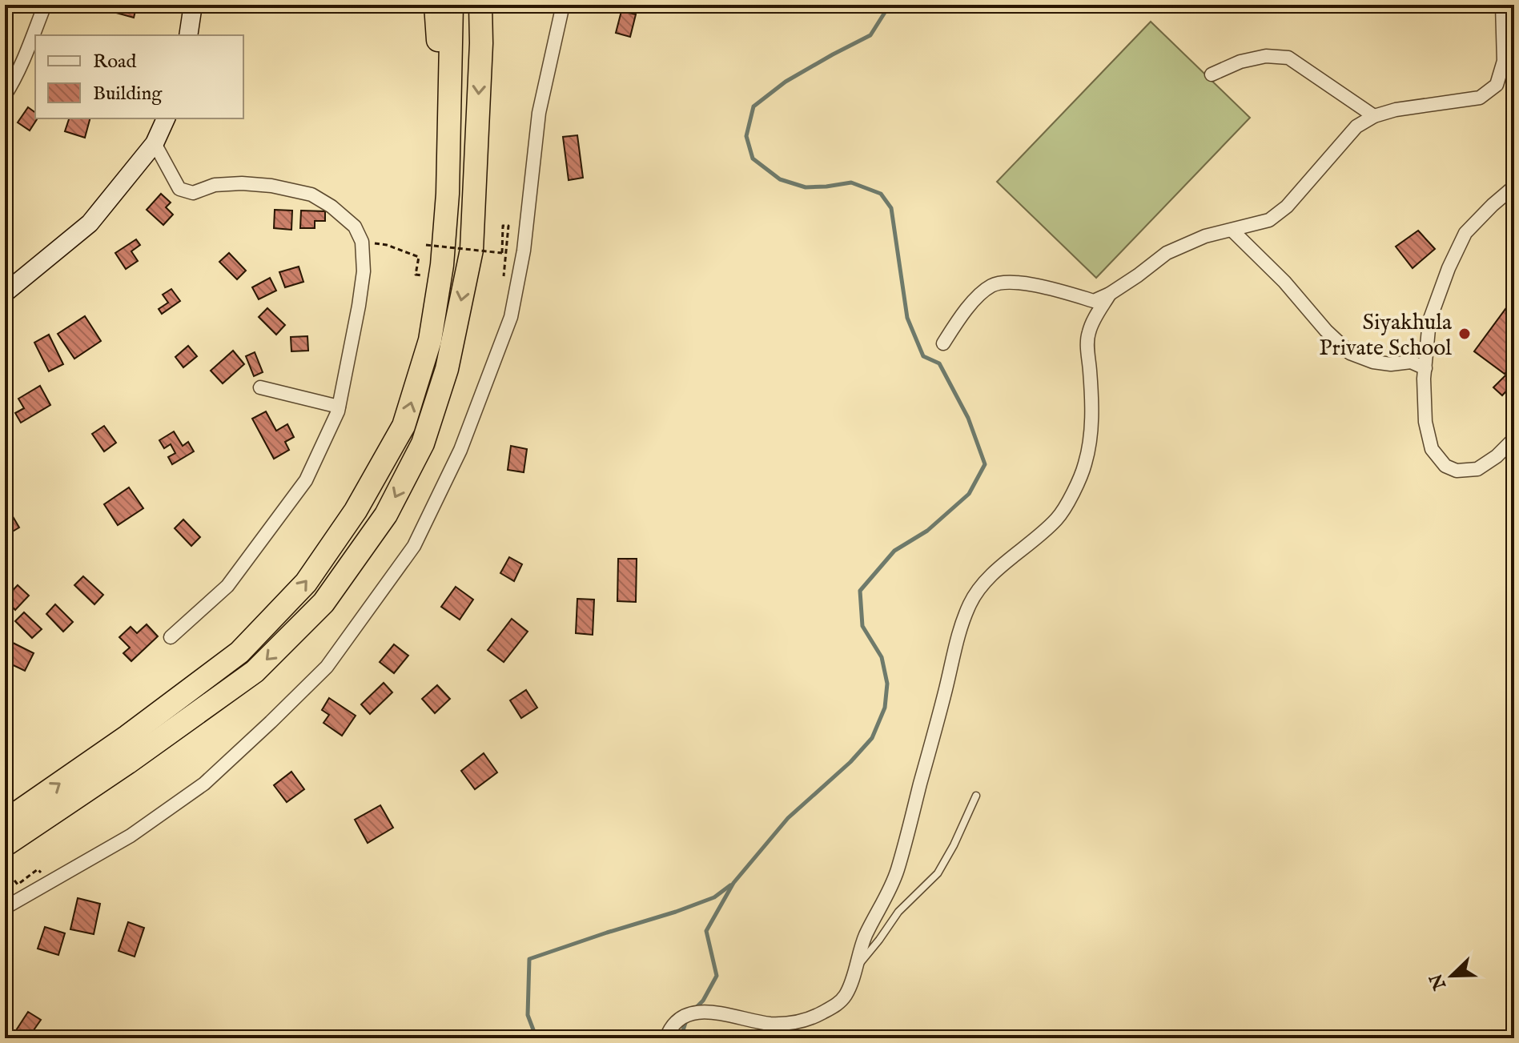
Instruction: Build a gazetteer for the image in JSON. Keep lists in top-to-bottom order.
{
  "places": ["Siyakhula Private School"],
  "legend": ["Road", "Building"],
  "north": "bottom left"
}
